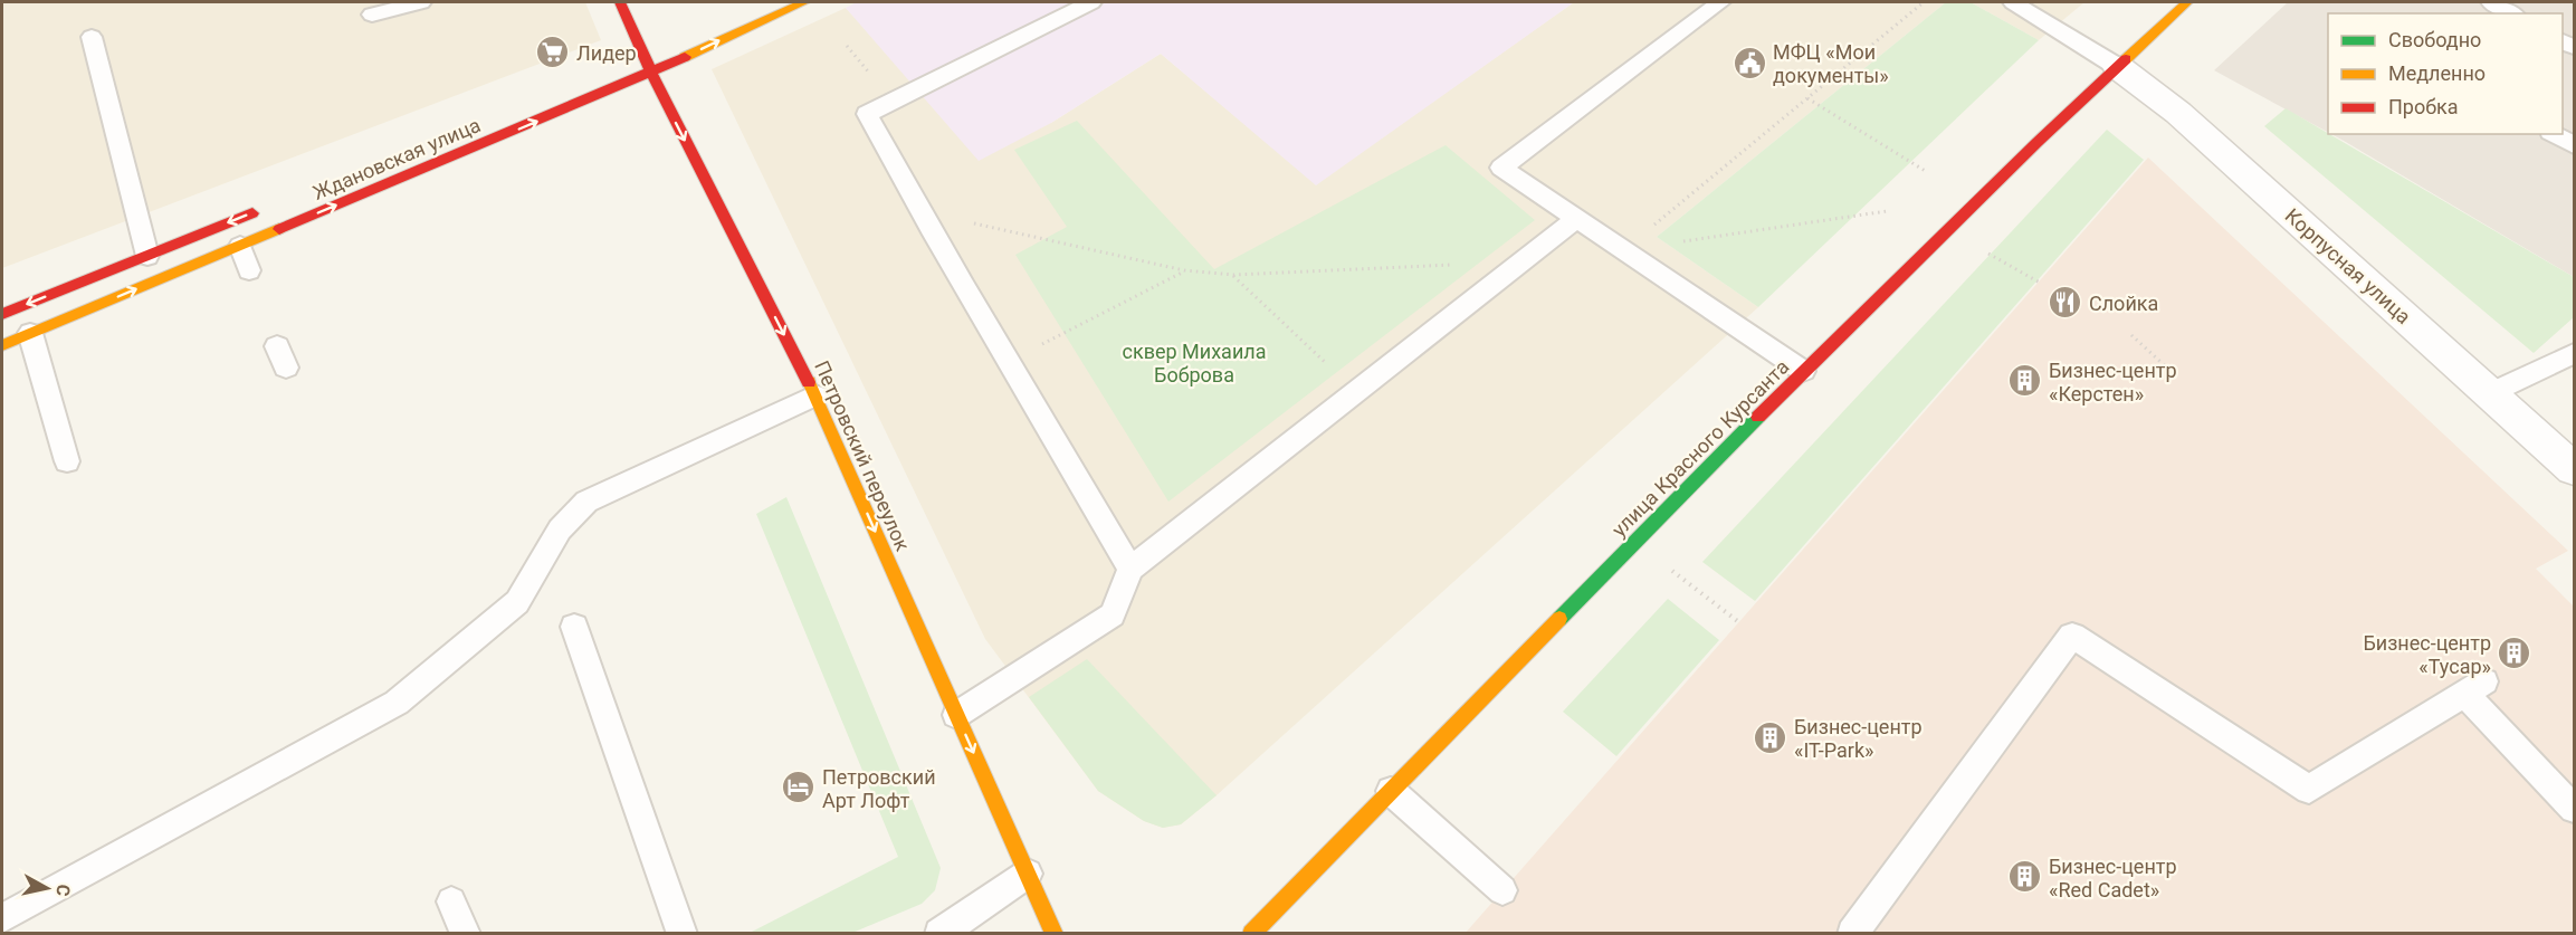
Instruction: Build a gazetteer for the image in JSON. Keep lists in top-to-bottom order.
{
  "streets": {
    "street": [
      "Ждановская улица",
      "Корпусная улица",
      "улица Красного Курсанта",
      "Петровский переулок"
    ]
  },
  "crossings": [
    ["Ждановская улица", "Петровский переулок"],
    ["Корпусная улица", "улица Красного Курсанта"]
  ],
  "one_way": ["Петровский переулок"],
  "parks": ["сквер Михаила Боброва"],
  "places": {
    "supermarket": ["Лидер"],
    "public building": ["МФЦ «Мои документы»"],
    "restaurant": ["Слойка"],
    "building": [
      "Бизнес-центр «Керстен»",
      "Бизнес-центр «Тусар»",
      "Бизнес-центр «IT-Park»",
      "Бизнес-центр «Red Cadet»"
    ],
    "hotel": ["Петровский Арт Лофт"]
  },
  "legend": ["Свободно", "Медленно", "Пробка"],
  "north": "right"
}
